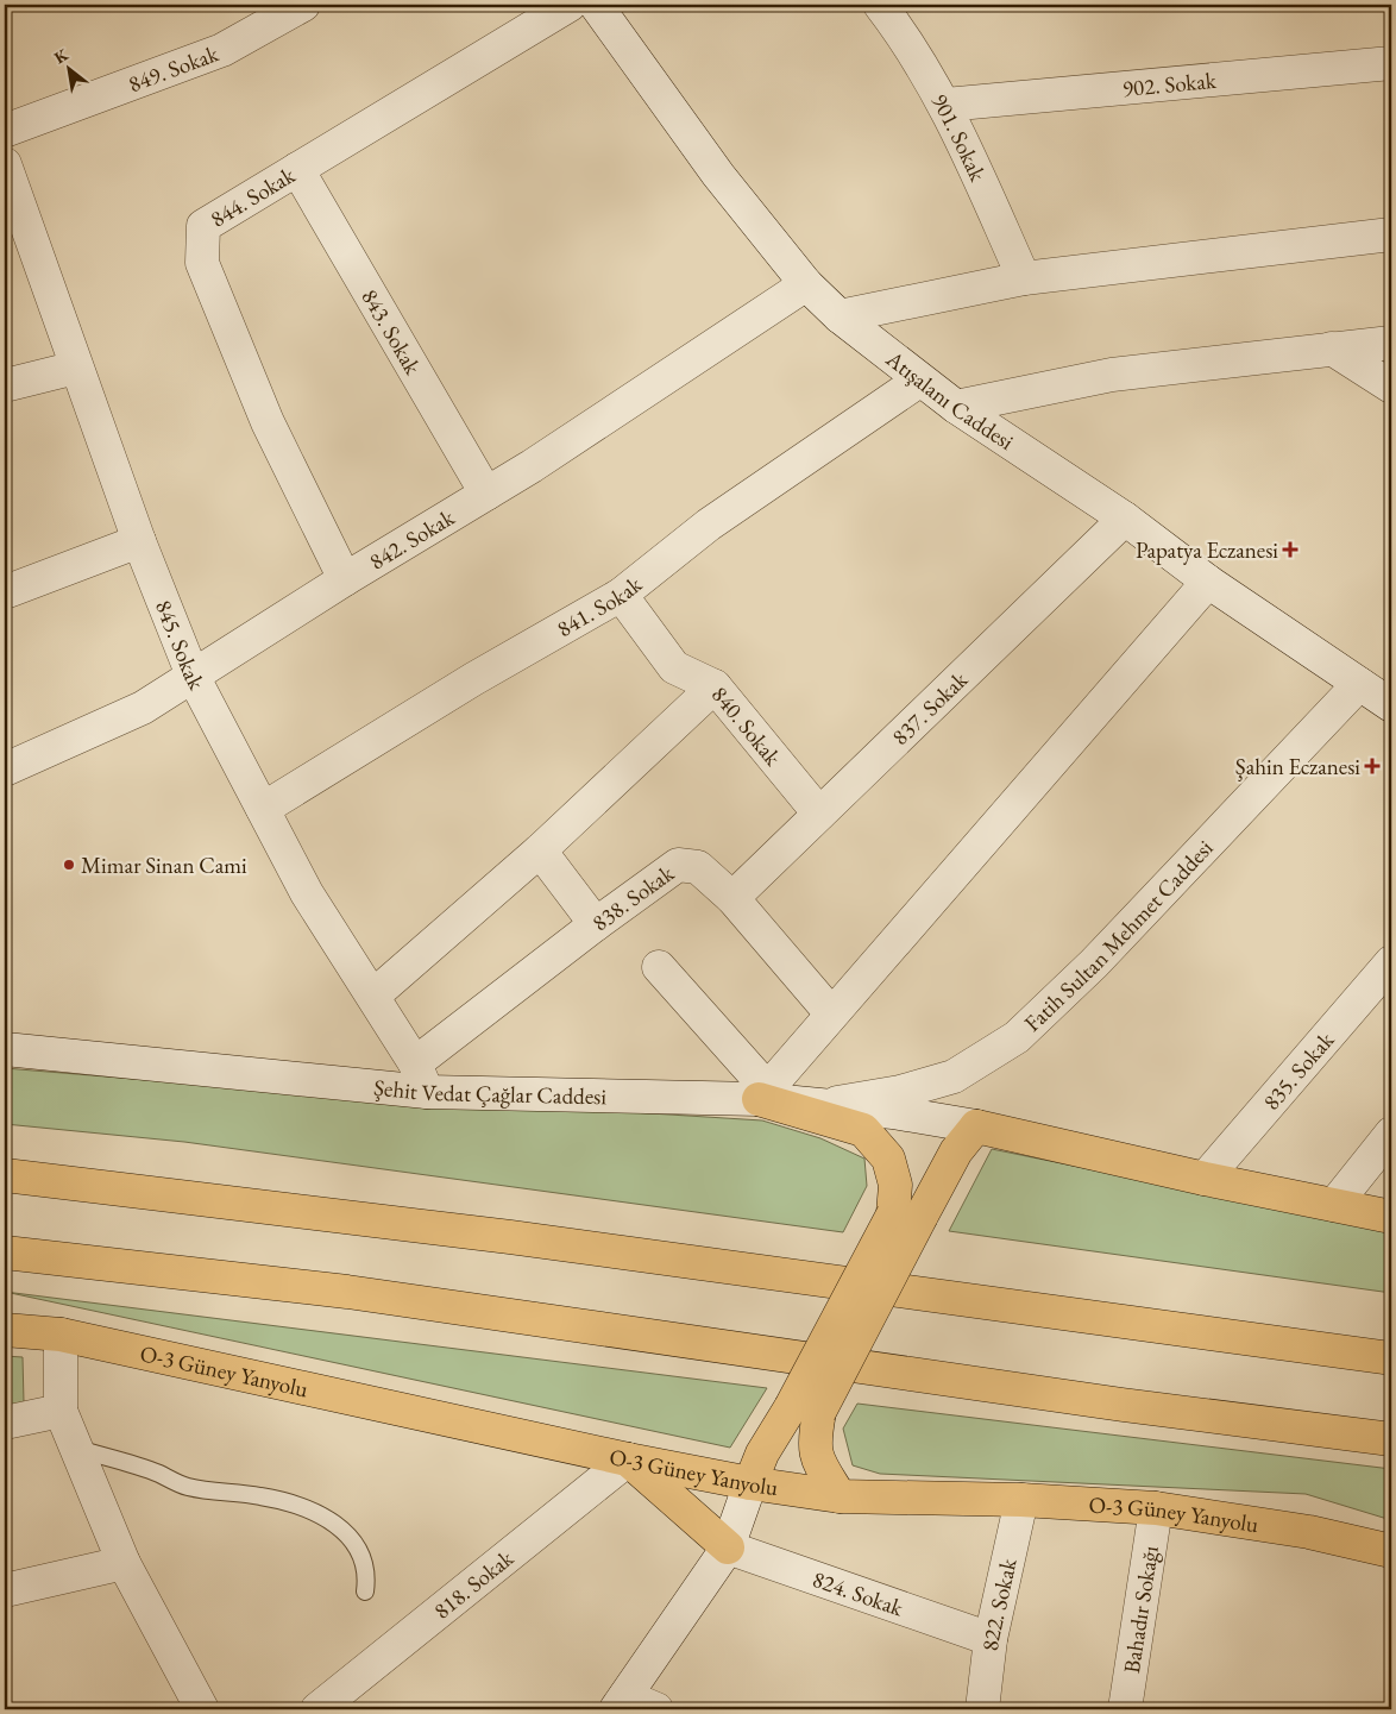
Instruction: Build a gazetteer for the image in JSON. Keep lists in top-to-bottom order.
{
  "streets": {
    "main road": ["O-3 Güney Yanyolu"],
    "street": [
      "849. Sokak",
      "902. Sokak",
      "901. Sokak",
      "844. Sokak",
      "843. Sokak",
      "Atışalanı Caddesi",
      "842. Sokak",
      "841. Sokak",
      "845. Sokak",
      "837. Sokak",
      "840. Sokak",
      "838. Sokak",
      "Fatih Sultan Mehmet Caddesi",
      "835. Sokak",
      "Şehit Vedat Çağlar Caddesi",
      "818. Sokak",
      "824. Sokak",
      "822. Sokak",
      "Bahadır Sokağı"
    ]
  },
  "crossings": [
    ["902. Sokak", "901. Sokak"],
    ["844. Sokak", "843. Sokak"],
    ["844. Sokak", "842. Sokak"],
    ["843. Sokak", "842. Sokak"],
    ["Atışalanı Caddesi", "842. Sokak"],
    ["Atışalanı Caddesi", "841. Sokak"],
    ["Atışalanı Caddesi", "837. Sokak"],
    ["Atışalanı Caddesi", "Fatih Sultan Mehmet Caddesi"],
    ["842. Sokak", "845. Sokak"],
    ["841. Sokak", "845. Sokak"],
    ["841. Sokak", "840. Sokak"],
    ["845. Sokak", "838. Sokak"],
    ["845. Sokak", "Şehit Vedat Çağlar Caddesi"],
    ["837. Sokak", "840. Sokak"],
    ["837. Sokak", "838. Sokak"],
    ["838. Sokak", "Şehit Vedat Çağlar Caddesi"],
    ["Fatih Sultan Mehmet Caddesi", "Şehit Vedat Çağlar Caddesi"],
    ["O-3 Güney Yanyolu", "818. Sokak"],
    ["O-3 Güney Yanyolu", "822. Sokak"],
    ["O-3 Güney Yanyolu", "Bahadır Sokağı"],
    ["824. Sokak", "822. Sokak"]
  ],
  "places": {
    "health": ["Papatya Eczanesi", "Şahin Eczanesi"],
    "other": ["Mimar Sinan Cami"]
  },
  "north": "top left"
}
